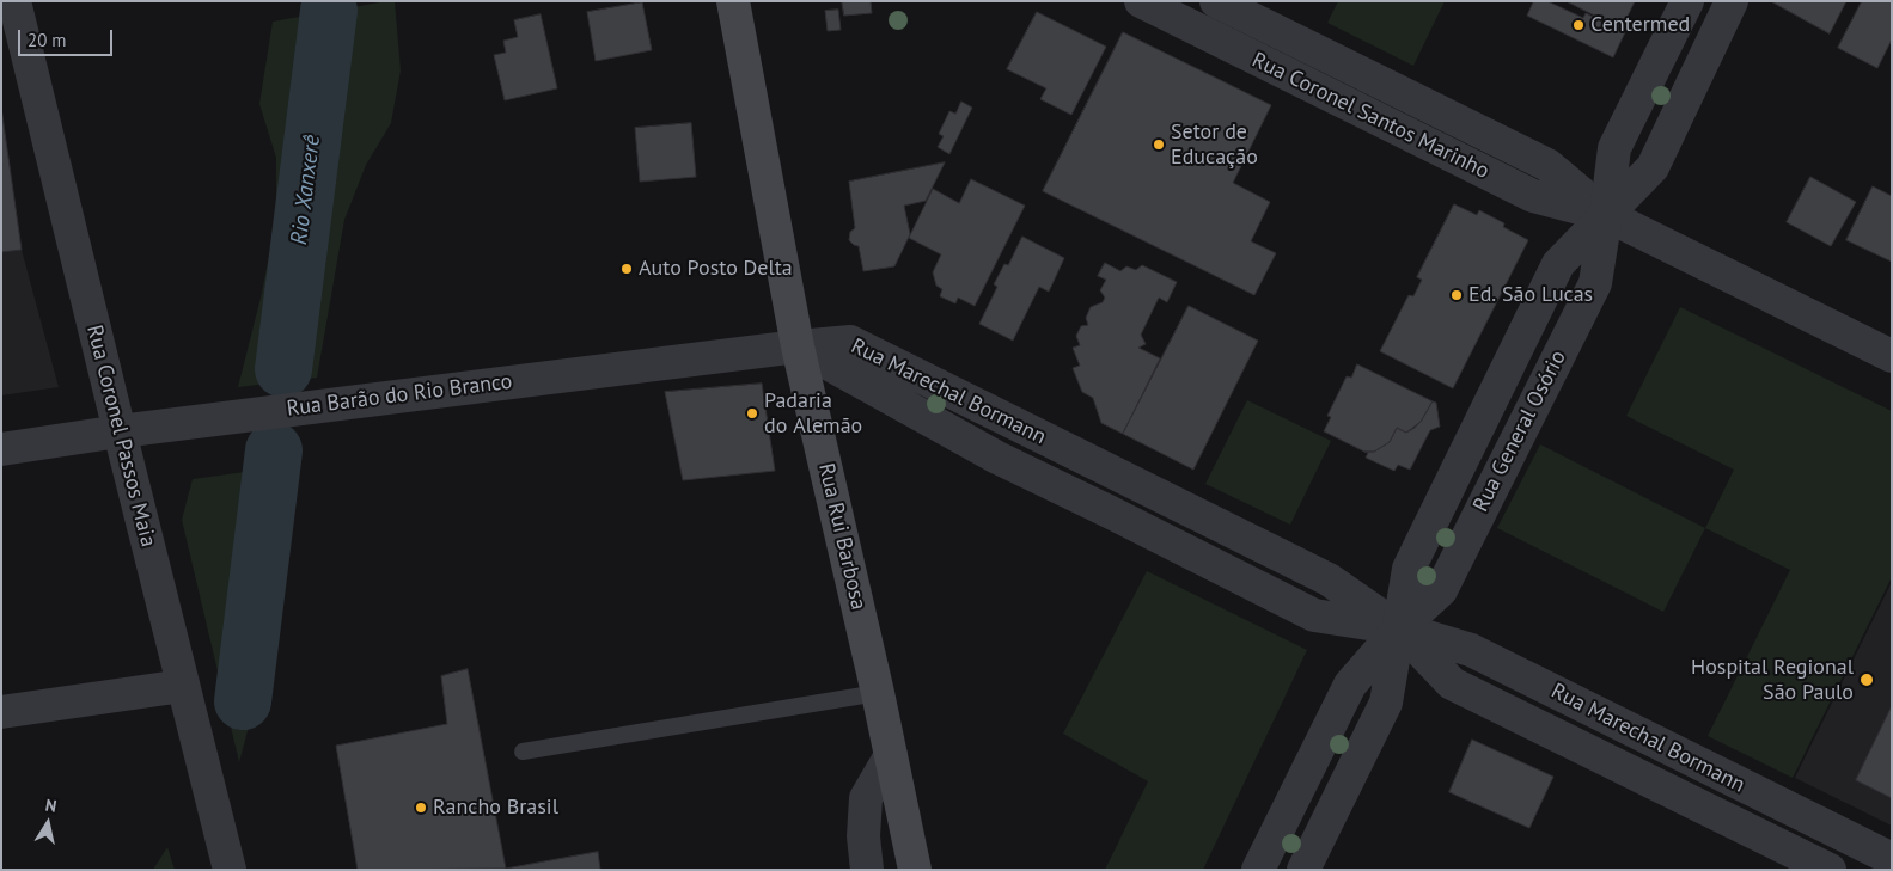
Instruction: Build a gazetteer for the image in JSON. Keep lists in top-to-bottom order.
{
  "streets": {
    "main road": ["Rua Rui Barbosa"],
    "street": [
      "Rua Coronel Santos Marinho",
      "Rua Marechal Bormann",
      "Rua Barão do Rio Branco",
      "Rua General Osório",
      "Rua Coronel Passos Maia"
    ]
  },
  "crossings": [
    ["Rua Coronel Santos Marinho", "Rua General Osório"],
    ["Rua Marechal Bormann", "Rua Barão do Rio Branco"],
    ["Rua Marechal Bormann", "Rua General Osório"],
    ["Rua Marechal Bormann", "Rua Rui Barbosa"],
    ["Rua Barão do Rio Branco", "Rua Coronel Passos Maia"],
    ["Rua Barão do Rio Branco", "Rua Rui Barbosa"]
  ],
  "water": ["Rio Xanxerê"],
  "places": [
    "Centermed",
    "Setor de Educação",
    "Auto Posto Delta",
    "Ed. São Lucas",
    "Padaria do Alemão",
    "Hospital Regional São Paulo",
    "Rancho Brasil"
  ],
  "scale_bar": "20 m",
  "north": "top"
}
